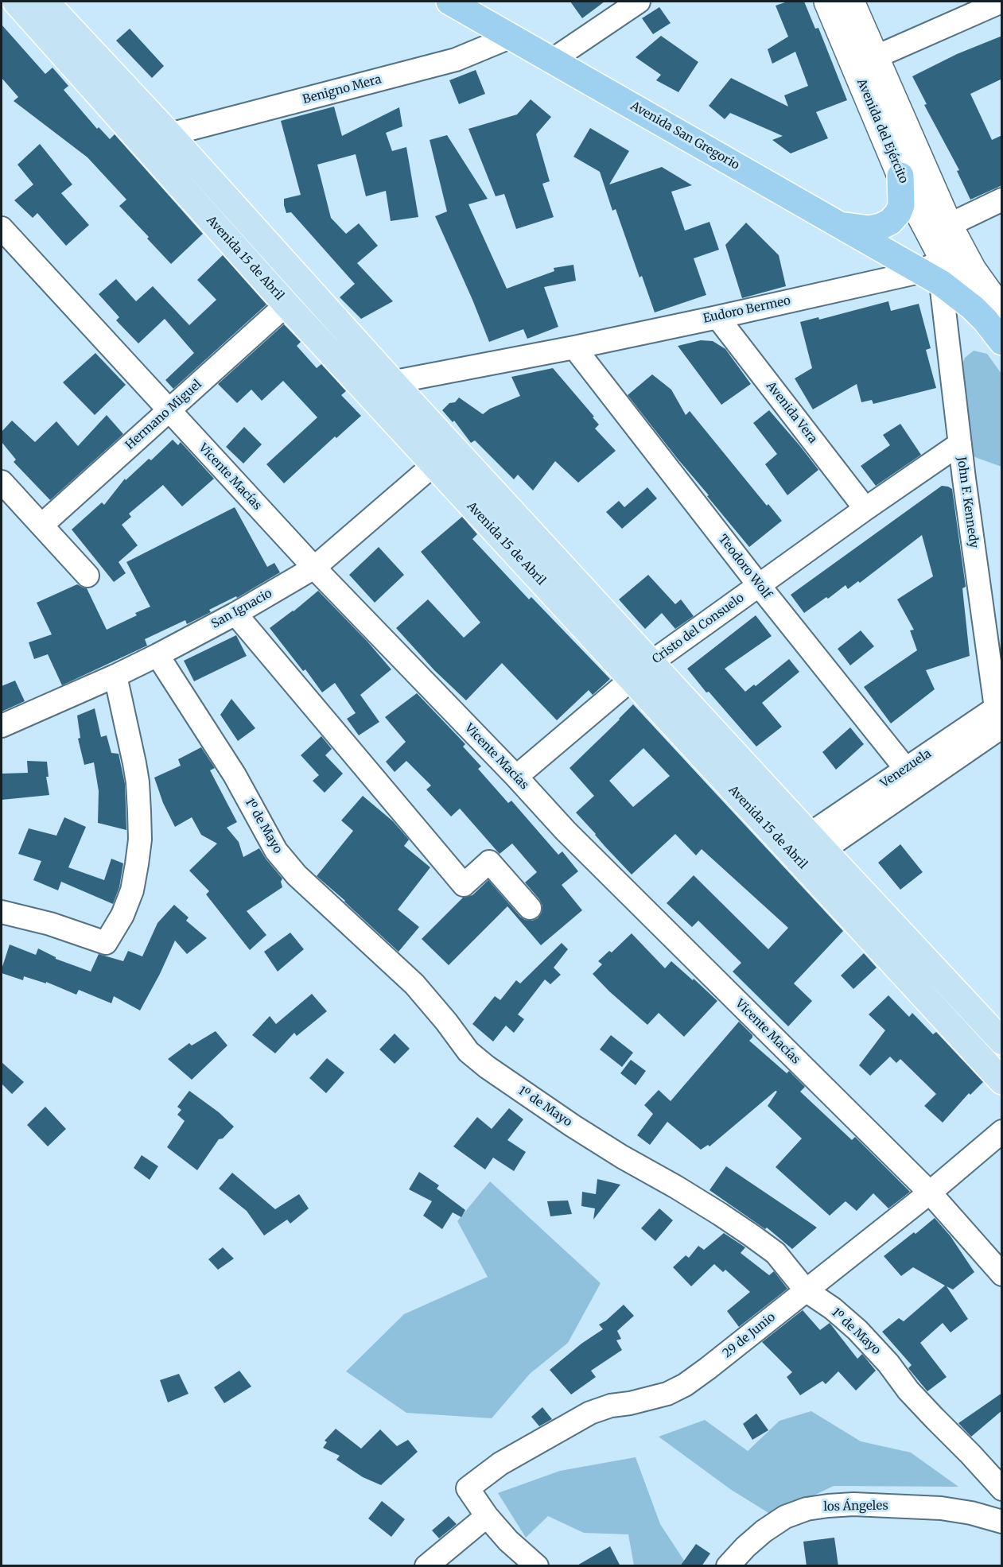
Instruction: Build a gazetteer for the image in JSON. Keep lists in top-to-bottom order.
{
  "streets": {
    "highway": ["Avenida del Ejército", "Avenida San Gregorio"],
    "main road": ["Avenida 15 de Abril"],
    "street": [
      "Benigno Mera",
      "Eudoro Bermeo",
      "Avenida Vera",
      "Hermano Miguel",
      "Vicente Macías",
      "John F. Kennedy",
      "Teodoro Wolf",
      "San Ignacio",
      "Cristo del Consuelo",
      "Venezuela",
      "1º de Mayo",
      "29 de Junio",
      "los Ángeles"
    ]
  },
  "crossings": [
    ["Benigno Mera", "Avenida San Gregorio"],
    ["Avenida del Ejército", "Avenida San Gregorio"],
    ["Avenida del Ejército", "Eudoro Bermeo"],
    ["Avenida del Ejército", "John F. Kennedy"],
    ["Avenida San Gregorio", "Eudoro Bermeo"],
    ["Avenida San Gregorio", "John F. Kennedy"],
    ["Avenida 15 de Abril", "Eudoro Bermeo"],
    ["Avenida 15 de Abril", "Hermano Miguel"],
    ["Avenida 15 de Abril", "San Ignacio"],
    ["Avenida 15 de Abril", "Cristo del Consuelo"],
    ["Eudoro Bermeo", "Avenida Vera"],
    ["Eudoro Bermeo", "John F. Kennedy"],
    ["Eudoro Bermeo", "Teodoro Wolf"],
    ["Avenida Vera", "Cristo del Consuelo"],
    ["Hermano Miguel", "Vicente Macías"],
    ["Vicente Macías", "San Ignacio"],
    ["Vicente Macías", "Cristo del Consuelo"],
    ["Vicente Macías", "29 de Junio"],
    ["John F. Kennedy", "Cristo del Consuelo"],
    ["John F. Kennedy", "Venezuela"],
    ["Teodoro Wolf", "Cristo del Consuelo"],
    ["Teodoro Wolf", "Venezuela"],
    ["San Ignacio", "1º de Mayo"],
    ["1º de Mayo", "29 de Junio"]
  ]
}
